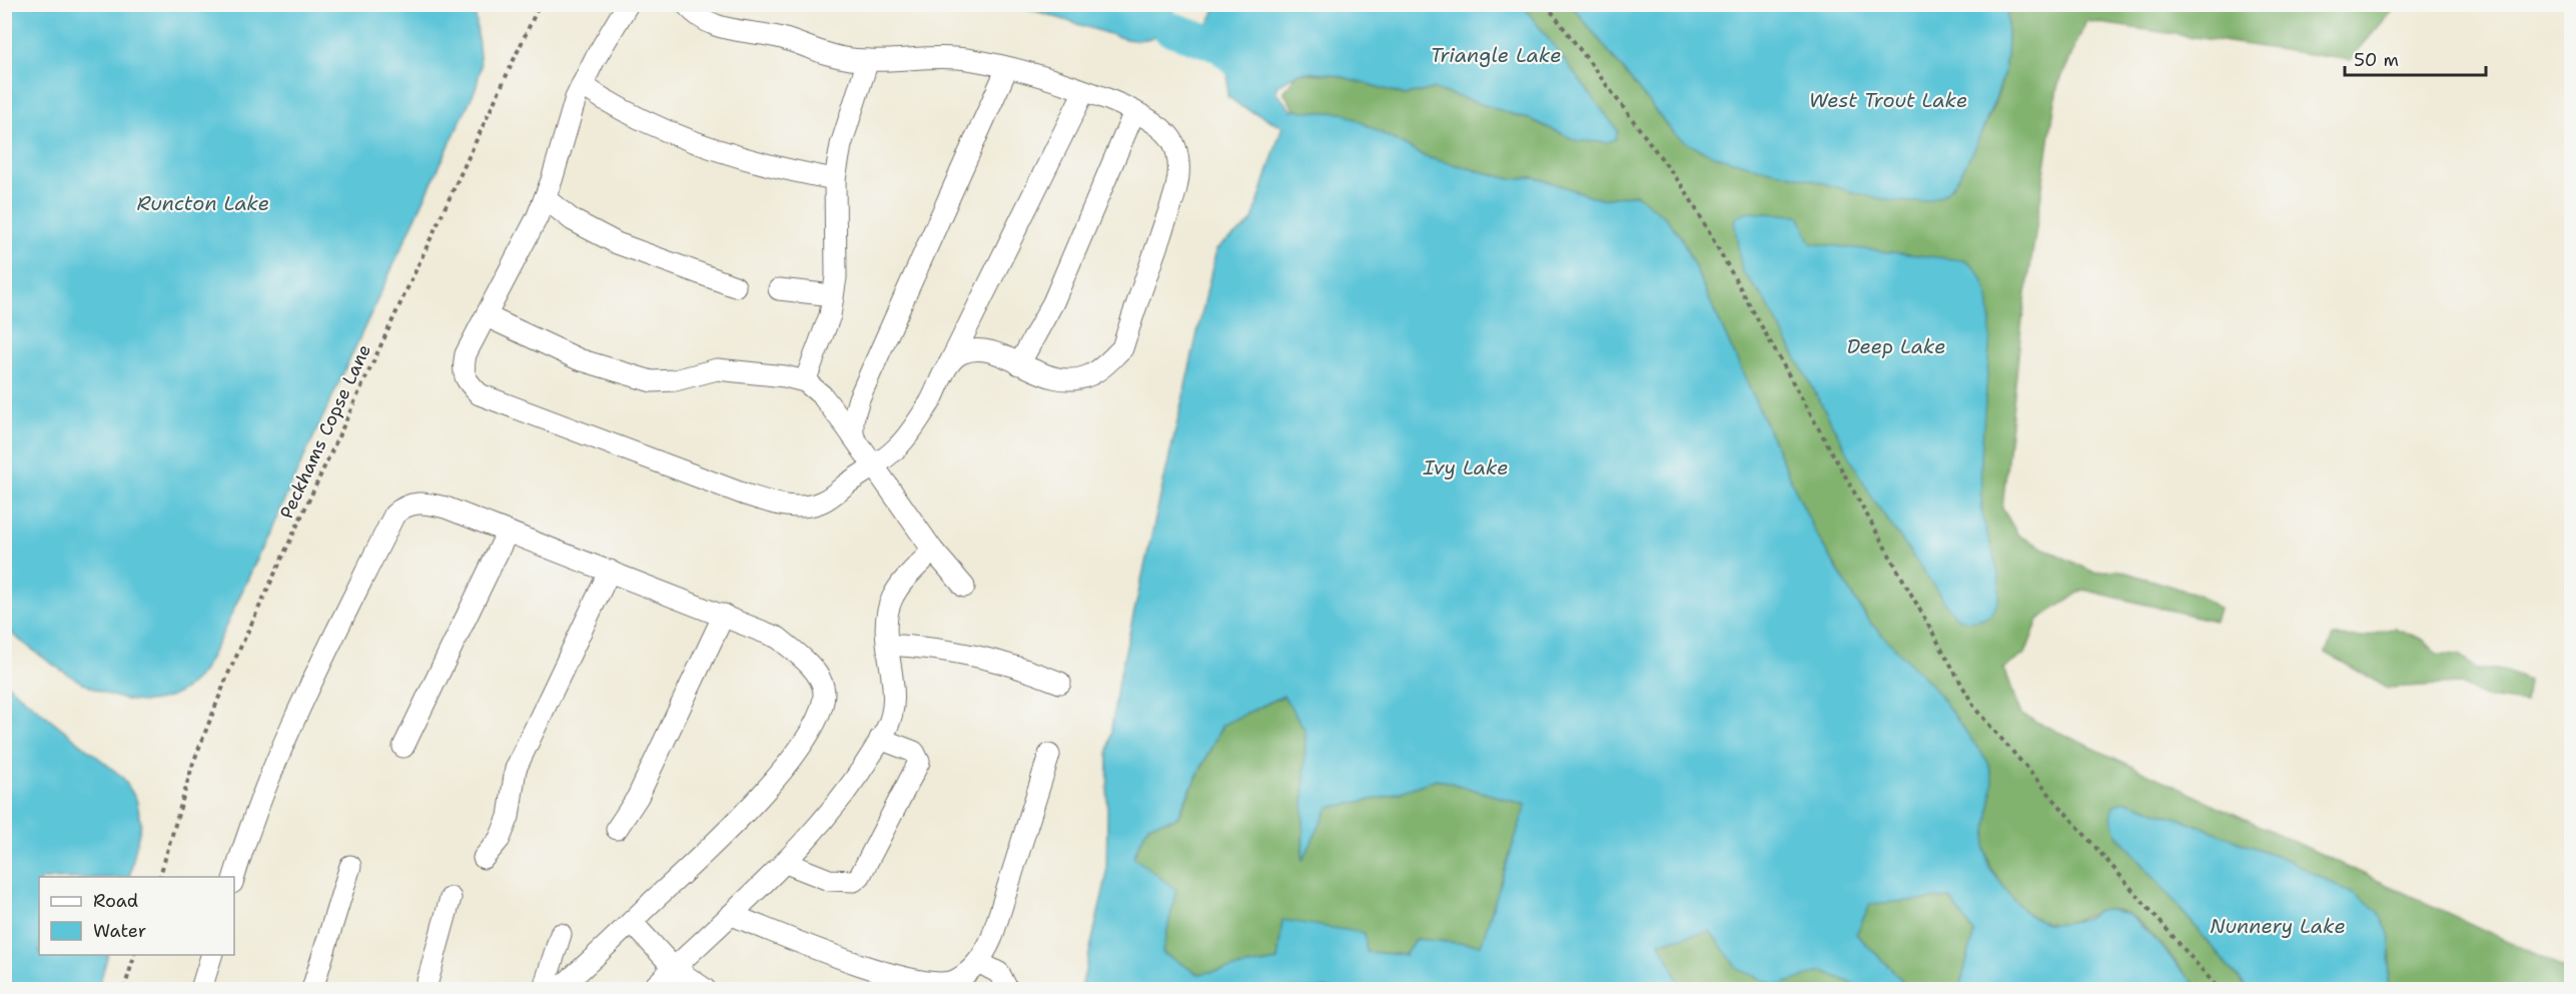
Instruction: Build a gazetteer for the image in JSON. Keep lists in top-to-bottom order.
{
  "streets": {
    "path": ["Peckhams Copse Lane"]
  },
  "water": [
    "Triangle Lake",
    "West Trout Lake",
    "Runcton Lake",
    "Deep Lake",
    "Ivy Lake",
    "Nunnery Lake"
  ],
  "legend": ["Road", "Water"],
  "scale_bar": "50 m"
}
